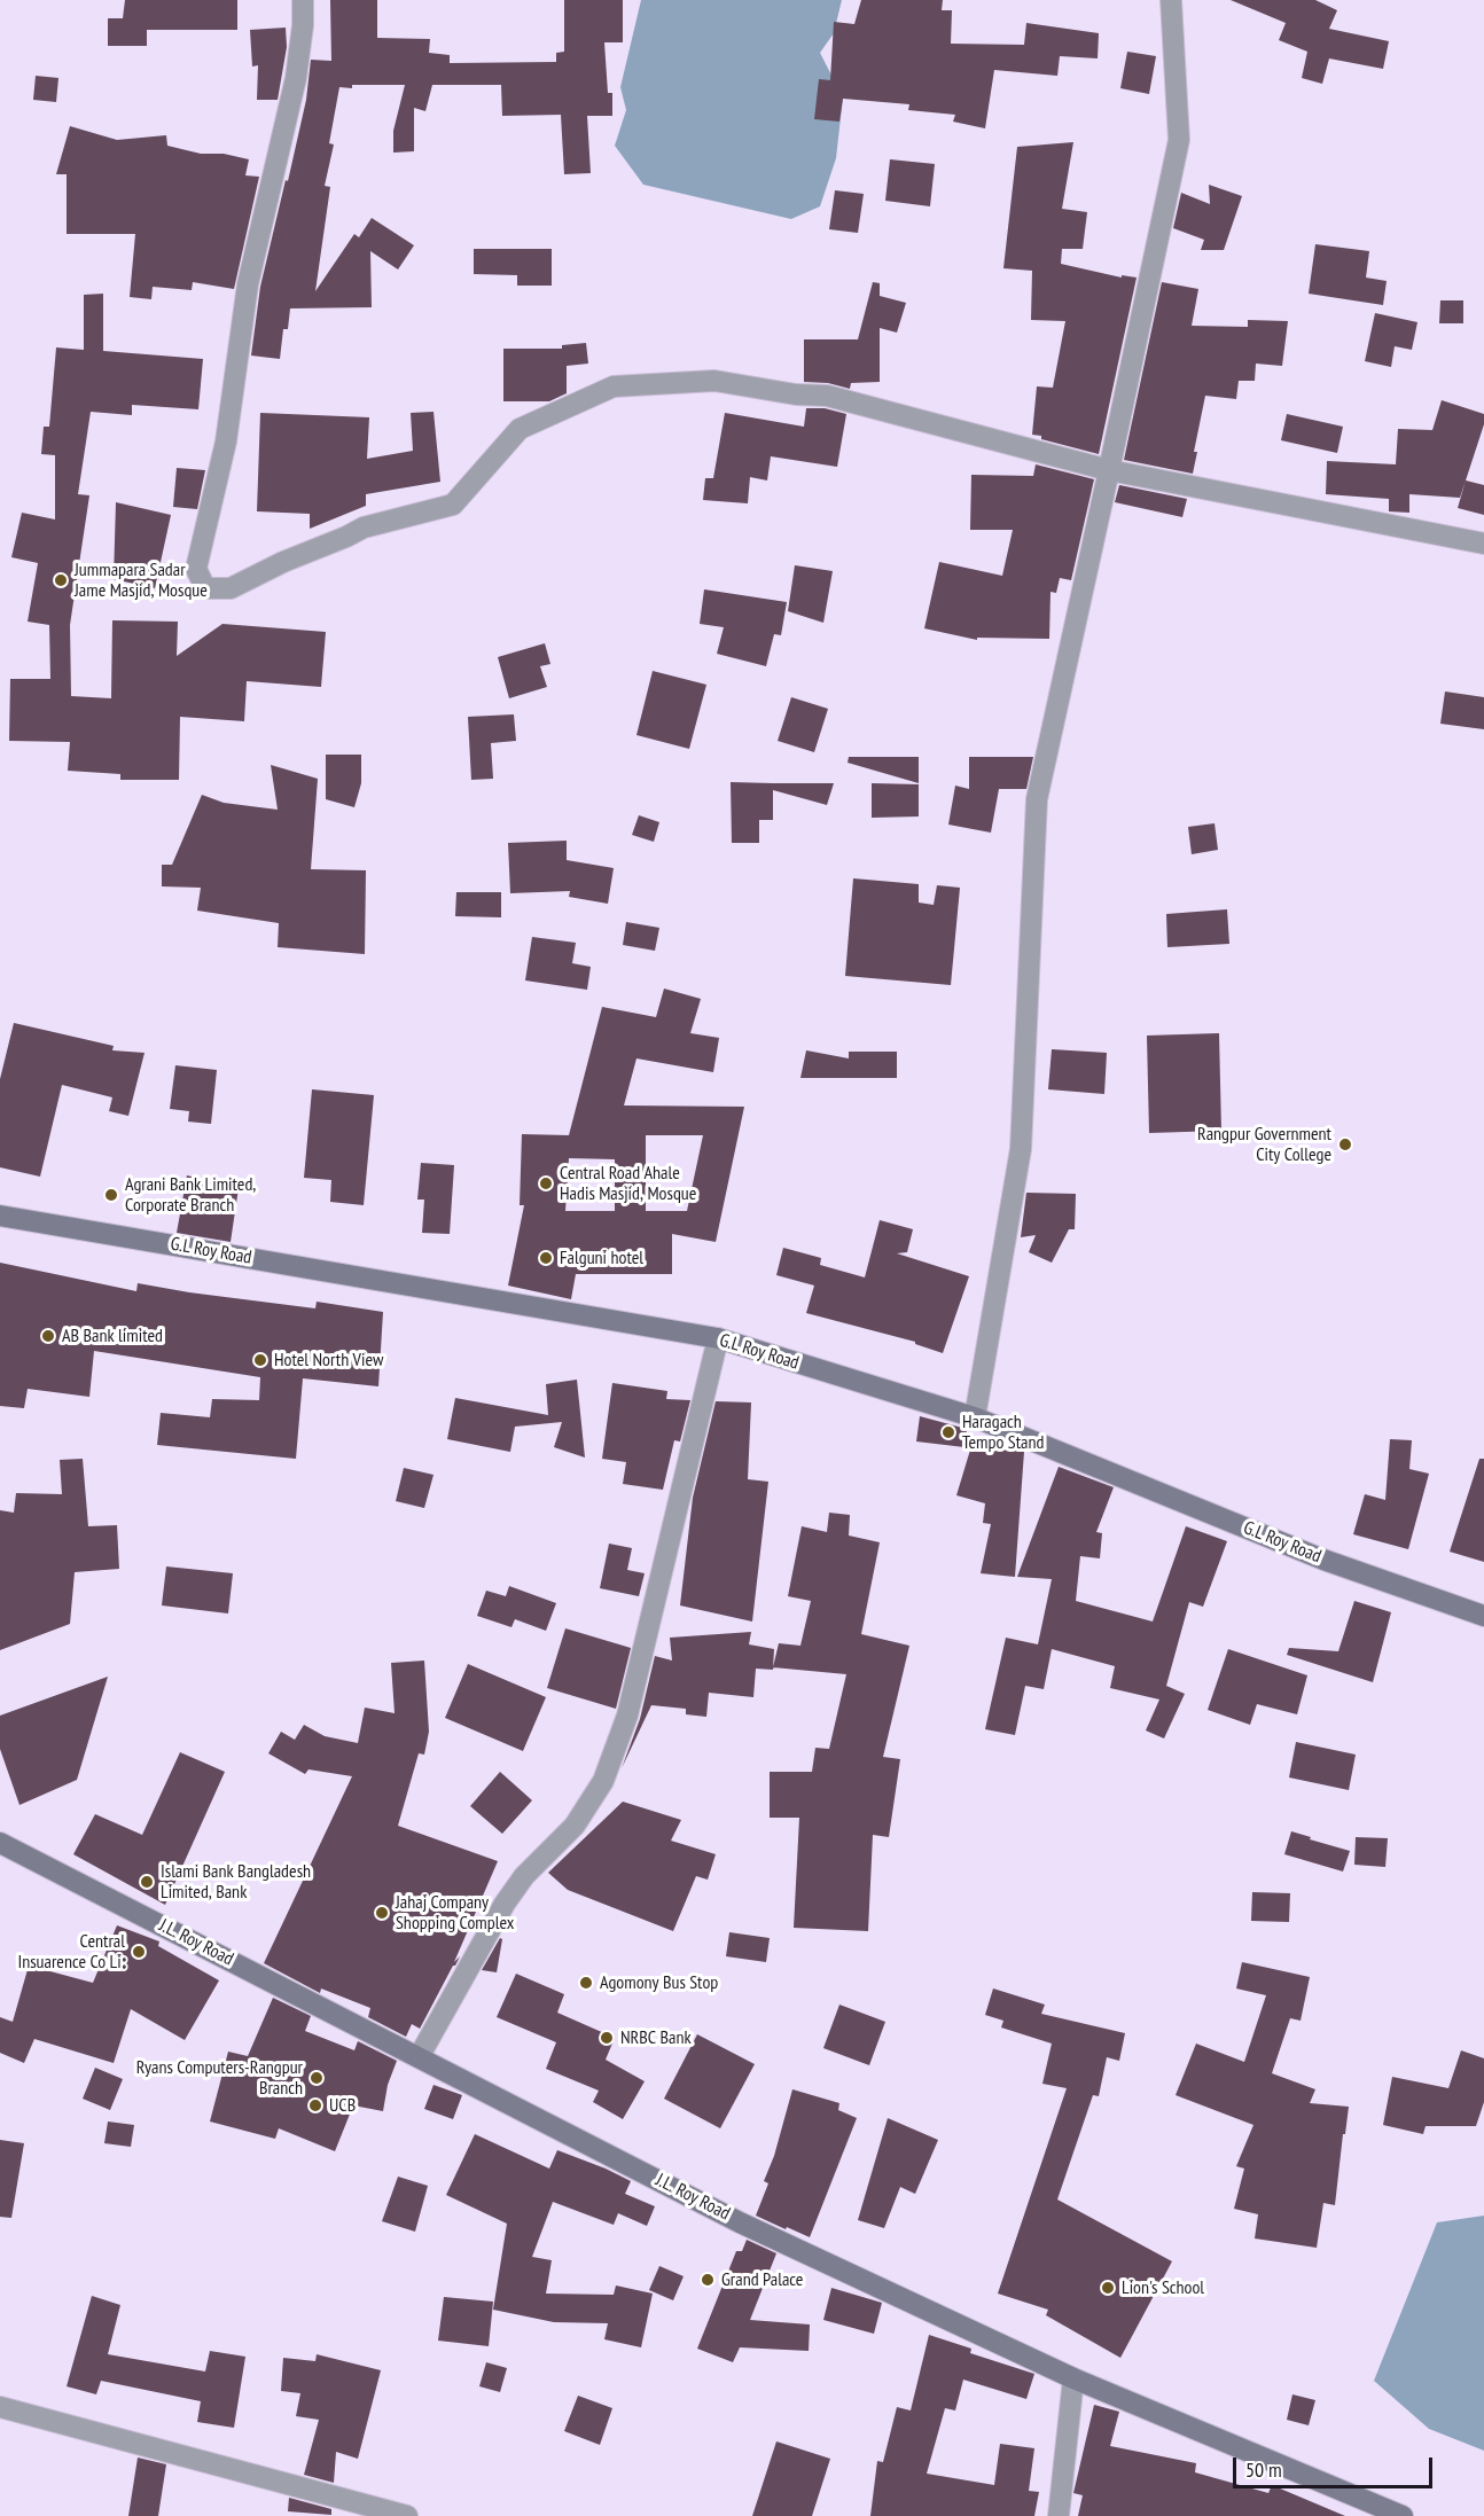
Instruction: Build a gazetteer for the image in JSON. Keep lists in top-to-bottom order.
{
  "streets": {
    "main road": ["G.L Roy Road", "J.L. Roy Road"]
  },
  "places": [
    "Jummapara Sadar Jame Masjid, Mosque",
    "Rangpur Government City College",
    "Central Road Ahale Hadis Masjid, Mosque",
    "Agrani Bank Limited, Corporate Branch",
    "Falguni hotel",
    "AB Bank limited",
    "Hotel North View",
    "Haragach Tempo Stand",
    "Islami Bank Bangladesh Limited, Bank",
    "Jahaj Company Shopping Complex",
    "Central Insuarence Co Li:",
    "Agomony Bus Stop",
    "NRBC Bank",
    "Ryans Computers-Rangpur Branch",
    "UCB",
    "Grand Palace",
    "Lion's School"
  ],
  "scale_bar": "50 m"
}
